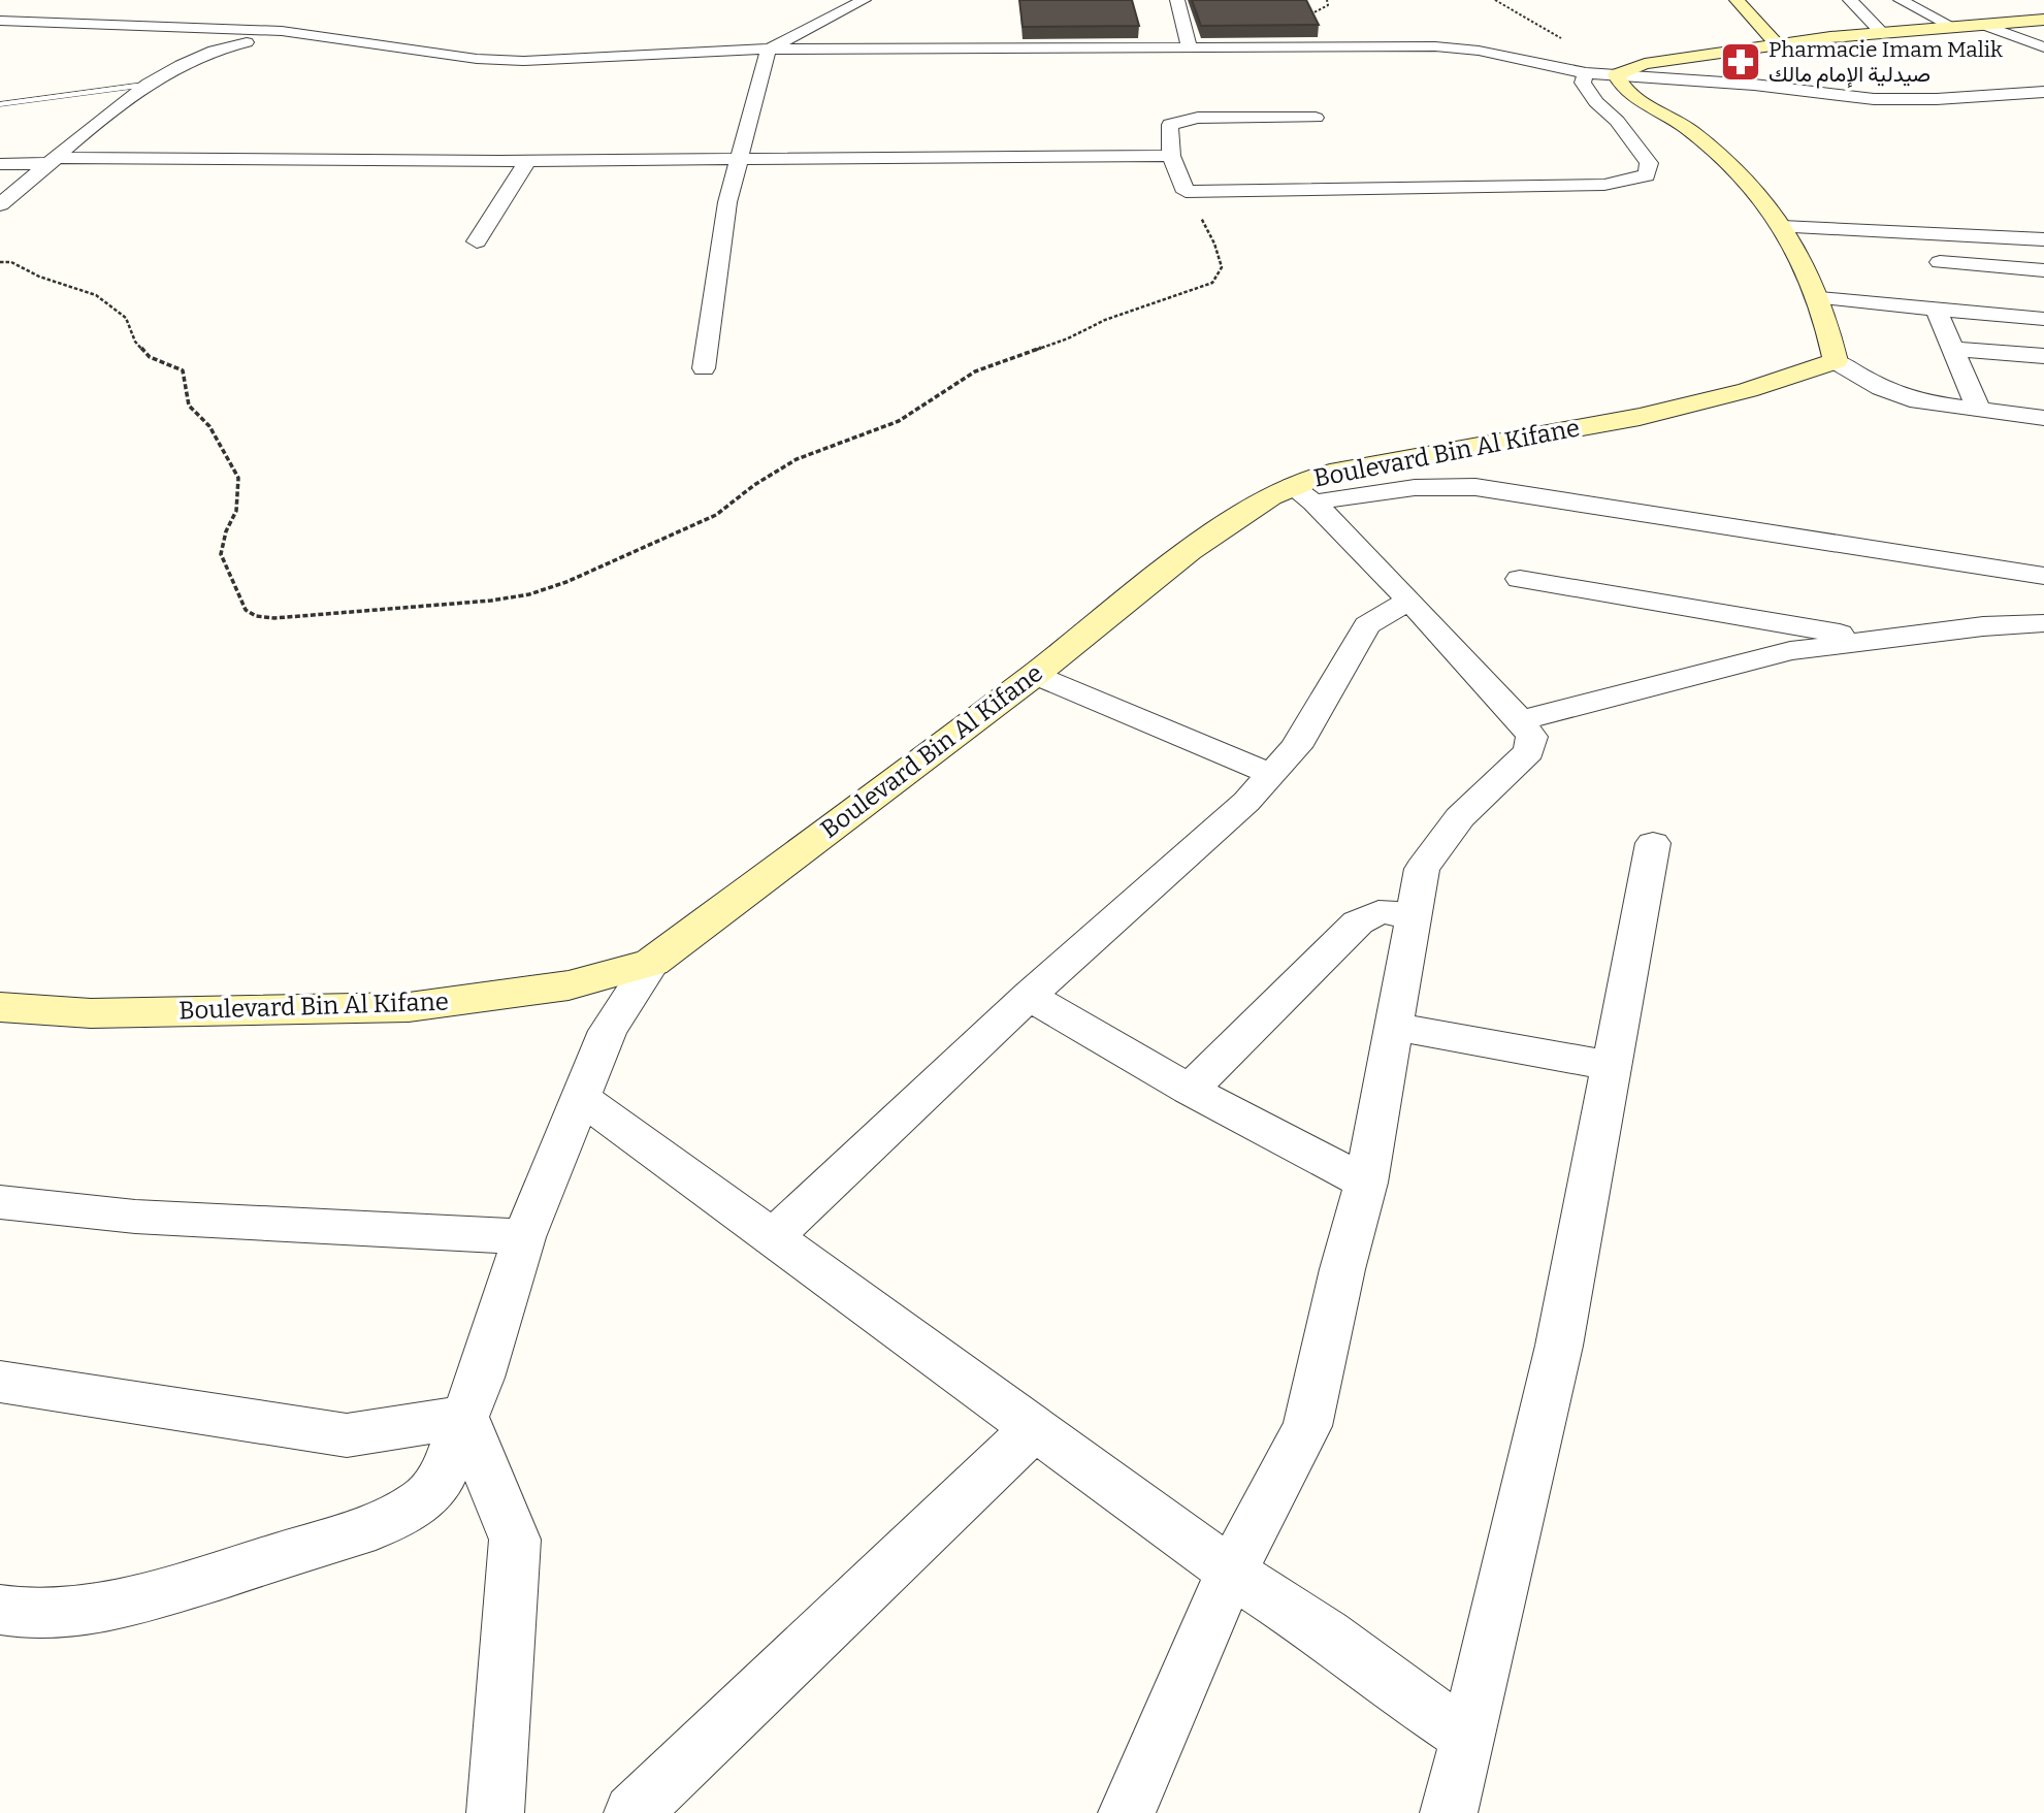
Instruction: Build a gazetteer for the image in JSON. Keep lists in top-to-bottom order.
{
  "streets": {
    "street": ["Boulevard Bin Al Kifane"]
  },
  "places": {
    "pharmacy": ["Pharmacie Imam Malik صيدلية الإمام مالك"]
  }
}
